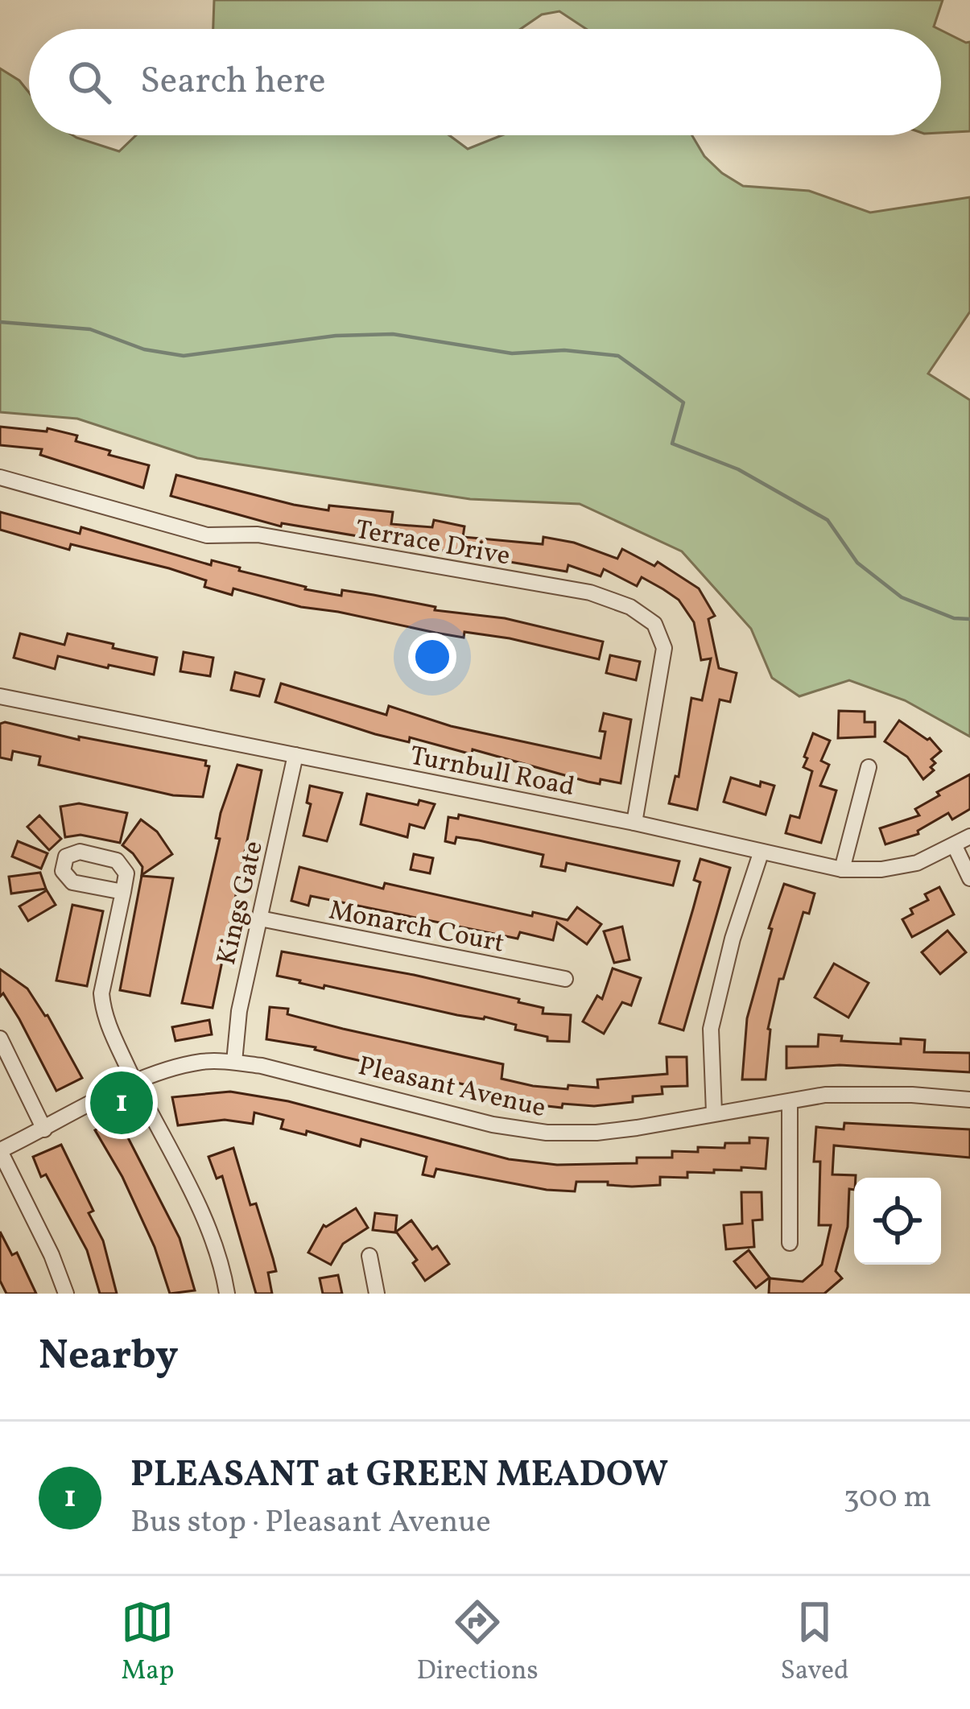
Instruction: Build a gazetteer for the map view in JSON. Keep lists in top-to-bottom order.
{
  "streets": {
    "street": [
      "Terrace Drive",
      "Turnbull Road",
      "Kings Gate",
      "Monarch Court",
      "Pleasant Avenue"
    ]
  },
  "crossings": [
    ["Terrace Drive", "Turnbull Road"],
    ["Turnbull Road", "Kings Gate"],
    ["Kings Gate", "Monarch Court"],
    ["Kings Gate", "Pleasant Avenue"]
  ],
  "page": {
    "search": "Search here",
    "pins": "1",
    "heading": "Nearby",
    "list": [
      {
        "mark": "1",
        "name": "PLEASANT at GREEN MEADOW",
        "note": "Bus stop · Pleasant Avenue",
        "value": "300 m"
      }
    ],
    "nav": ["Map", "Directions", "Saved"]
  }
}
